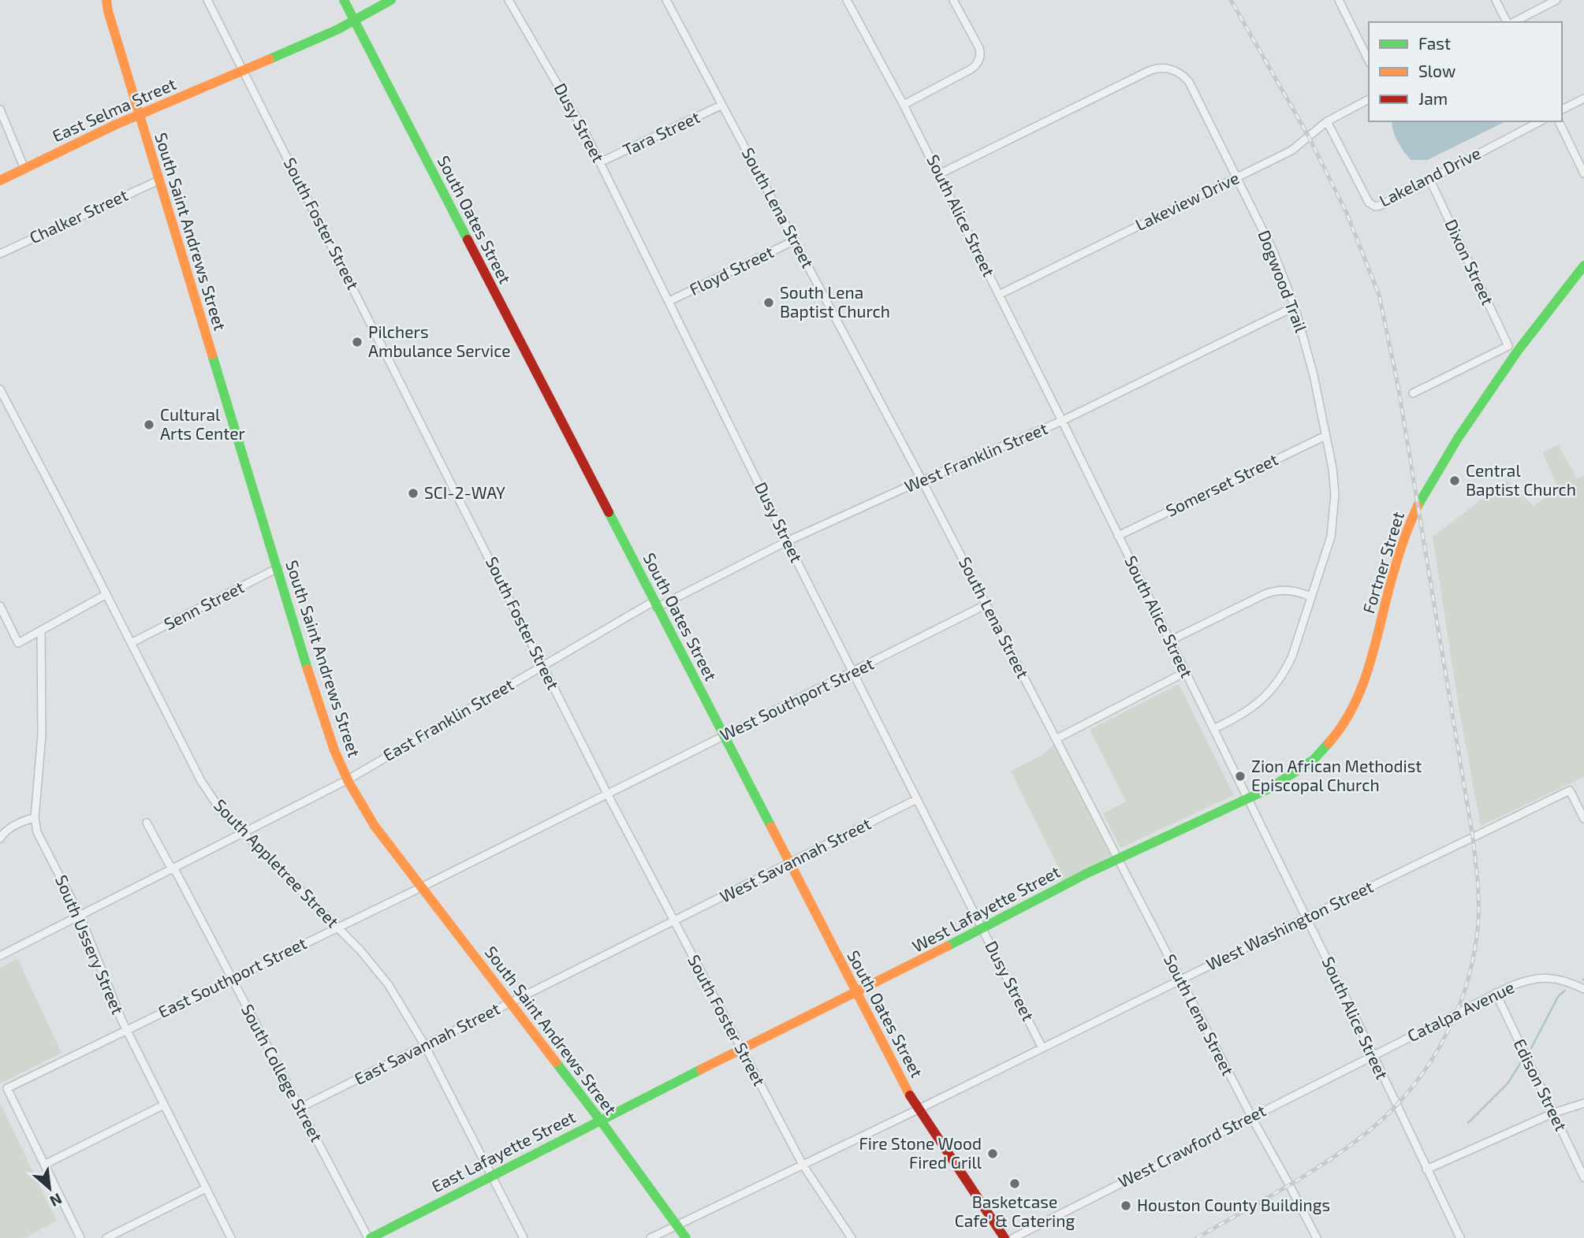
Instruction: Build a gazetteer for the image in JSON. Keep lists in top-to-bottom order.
{
  "streets": {
    "street": [
      "East Selma Street",
      "Dusy Street",
      "Tara Street",
      "Lakeland Drive",
      "Lakeview Drive",
      "South Lena Street",
      "South Alice Street",
      "Chalker Street",
      "South Oates Street",
      "South Foster Street",
      "South Saint Andrews Street",
      "Dixon Street",
      "Floyd Street",
      "Dogwood Trail",
      "West Franklin Street",
      "Somerset Street",
      "Fortner Street",
      "Senn Street",
      "West Southport Street",
      "East Franklin Street",
      "West Savannah Street",
      "South Appletree Street",
      "West Lafayette Street",
      "West Washington Street",
      "South Ussery Street",
      "East Southport Street",
      "Catalpa Avenue",
      "East Savannah Street",
      "South College Street",
      "Edison Street",
      "West Crawford Street",
      "East Lafayette Street"
    ]
  },
  "crossings": [
    ["East Selma Street", "South Oates Street"],
    ["East Selma Street", "South Foster Street"],
    ["East Selma Street", "South Saint Andrews Street"],
    ["Dusy Street", "Tara Street"],
    ["Dusy Street", "Floyd Street"],
    ["Dusy Street", "West Franklin Street"],
    ["Dusy Street", "West Southport Street"],
    ["Dusy Street", "West Savannah Street"],
    ["Dusy Street", "West Lafayette Street"],
    ["Dusy Street", "West Washington Street"],
    ["Tara Street", "South Lena Street"],
    ["Lakeland Drive", "Lakeview Drive"],
    ["Lakeland Drive", "Dixon Street"],
    ["Lakeview Drive", "South Alice Street"],
    ["Lakeview Drive", "Dogwood Trail"],
    ["South Lena Street", "Floyd Street"],
    ["South Lena Street", "West Franklin Street"],
    ["South Lena Street", "West Southport Street"],
    ["South Lena Street", "West Lafayette Street"],
    ["South Lena Street", "West Washington Street"],
    ["South Lena Street", "West Crawford Street"],
    ["South Alice Street", "Dogwood Trail"],
    ["South Alice Street", "West Franklin Street"],
    ["South Alice Street", "Somerset Street"],
    ["South Alice Street", "Fortner Street"],
    ["South Alice Street", "West Lafayette Street"],
    ["South Alice Street", "West Washington Street"],
    ["South Alice Street", "Catalpa Avenue"],
    ["South Alice Street", "West Crawford Street"],
    ["Chalker Street", "South Saint Andrews Street"],
    ["South Oates Street", "West Franklin Street"],
    ["South Oates Street", "West Southport Street"],
    ["South Oates Street", "West Savannah Street"],
    ["South Oates Street", "West Lafayette Street"],
    ["South Oates Street", "West Washington Street"],
    ["South Foster Street", "West Franklin Street"],
    ["South Foster Street", "West Southport Street"],
    ["South Foster Street", "East Franklin Street"],
    ["South Foster Street", "West Savannah Street"],
    ["South Foster Street", "West Lafayette Street"],
    ["South Foster Street", "West Washington Street"],
    ["South Foster Street", "East Southport Street"],
    ["South Foster Street", "East Savannah Street"],
    ["South Foster Street", "East Lafayette Street"],
    ["South Saint Andrews Street", "Senn Street"],
    ["South Saint Andrews Street", "East Franklin Street"],
    ["South Saint Andrews Street", "West Washington Street"],
    ["South Saint Andrews Street", "East Southport Street"],
    ["South Saint Andrews Street", "East Savannah Street"],
    ["South Saint Andrews Street", "East Lafayette Street"],
    ["Dogwood Trail", "West Franklin Street"],
    ["Dogwood Trail", "Somerset Street"],
    ["West Franklin Street", "East Franklin Street"],
    ["Fortner Street", "West Lafayette Street"],
    ["Senn Street", "South Appletree Street"],
    ["West Southport Street", "East Southport Street"],
    ["East Franklin Street", "South Appletree Street"],
    ["East Franklin Street", "South Ussery Street"],
    ["East Franklin Street", "South College Street"],
    ["West Savannah Street", "East Savannah Street"],
    ["South Appletree Street", "East Southport Street"],
    ["South Appletree Street", "East Savannah Street"],
    ["South Appletree Street", "East Lafayette Street"],
    ["West Lafayette Street", "East Lafayette Street"],
    ["South Ussery Street", "East Southport Street"],
    ["East Southport Street", "South College Street"],
    ["Catalpa Avenue", "Edison Street"],
    ["Catalpa Avenue", "West Crawford Street"],
    ["East Savannah Street", "South College Street"],
    ["South College Street", "East Lafayette Street"]
  ],
  "places": [
    "South Lena Baptist Church",
    "Pilchers Ambulance Service",
    "Cultural Arts Center",
    "Central Baptist Church",
    "SCI-2-WAY",
    "Zion African Methodist Episcopal Church",
    "Fire Stone Wood Fired Grill",
    "Basketcase Cafe' & Catering",
    "Houston County Buildings"
  ],
  "legend": ["Fast", "Slow", "Jam"],
  "north": "bottom right"
}
